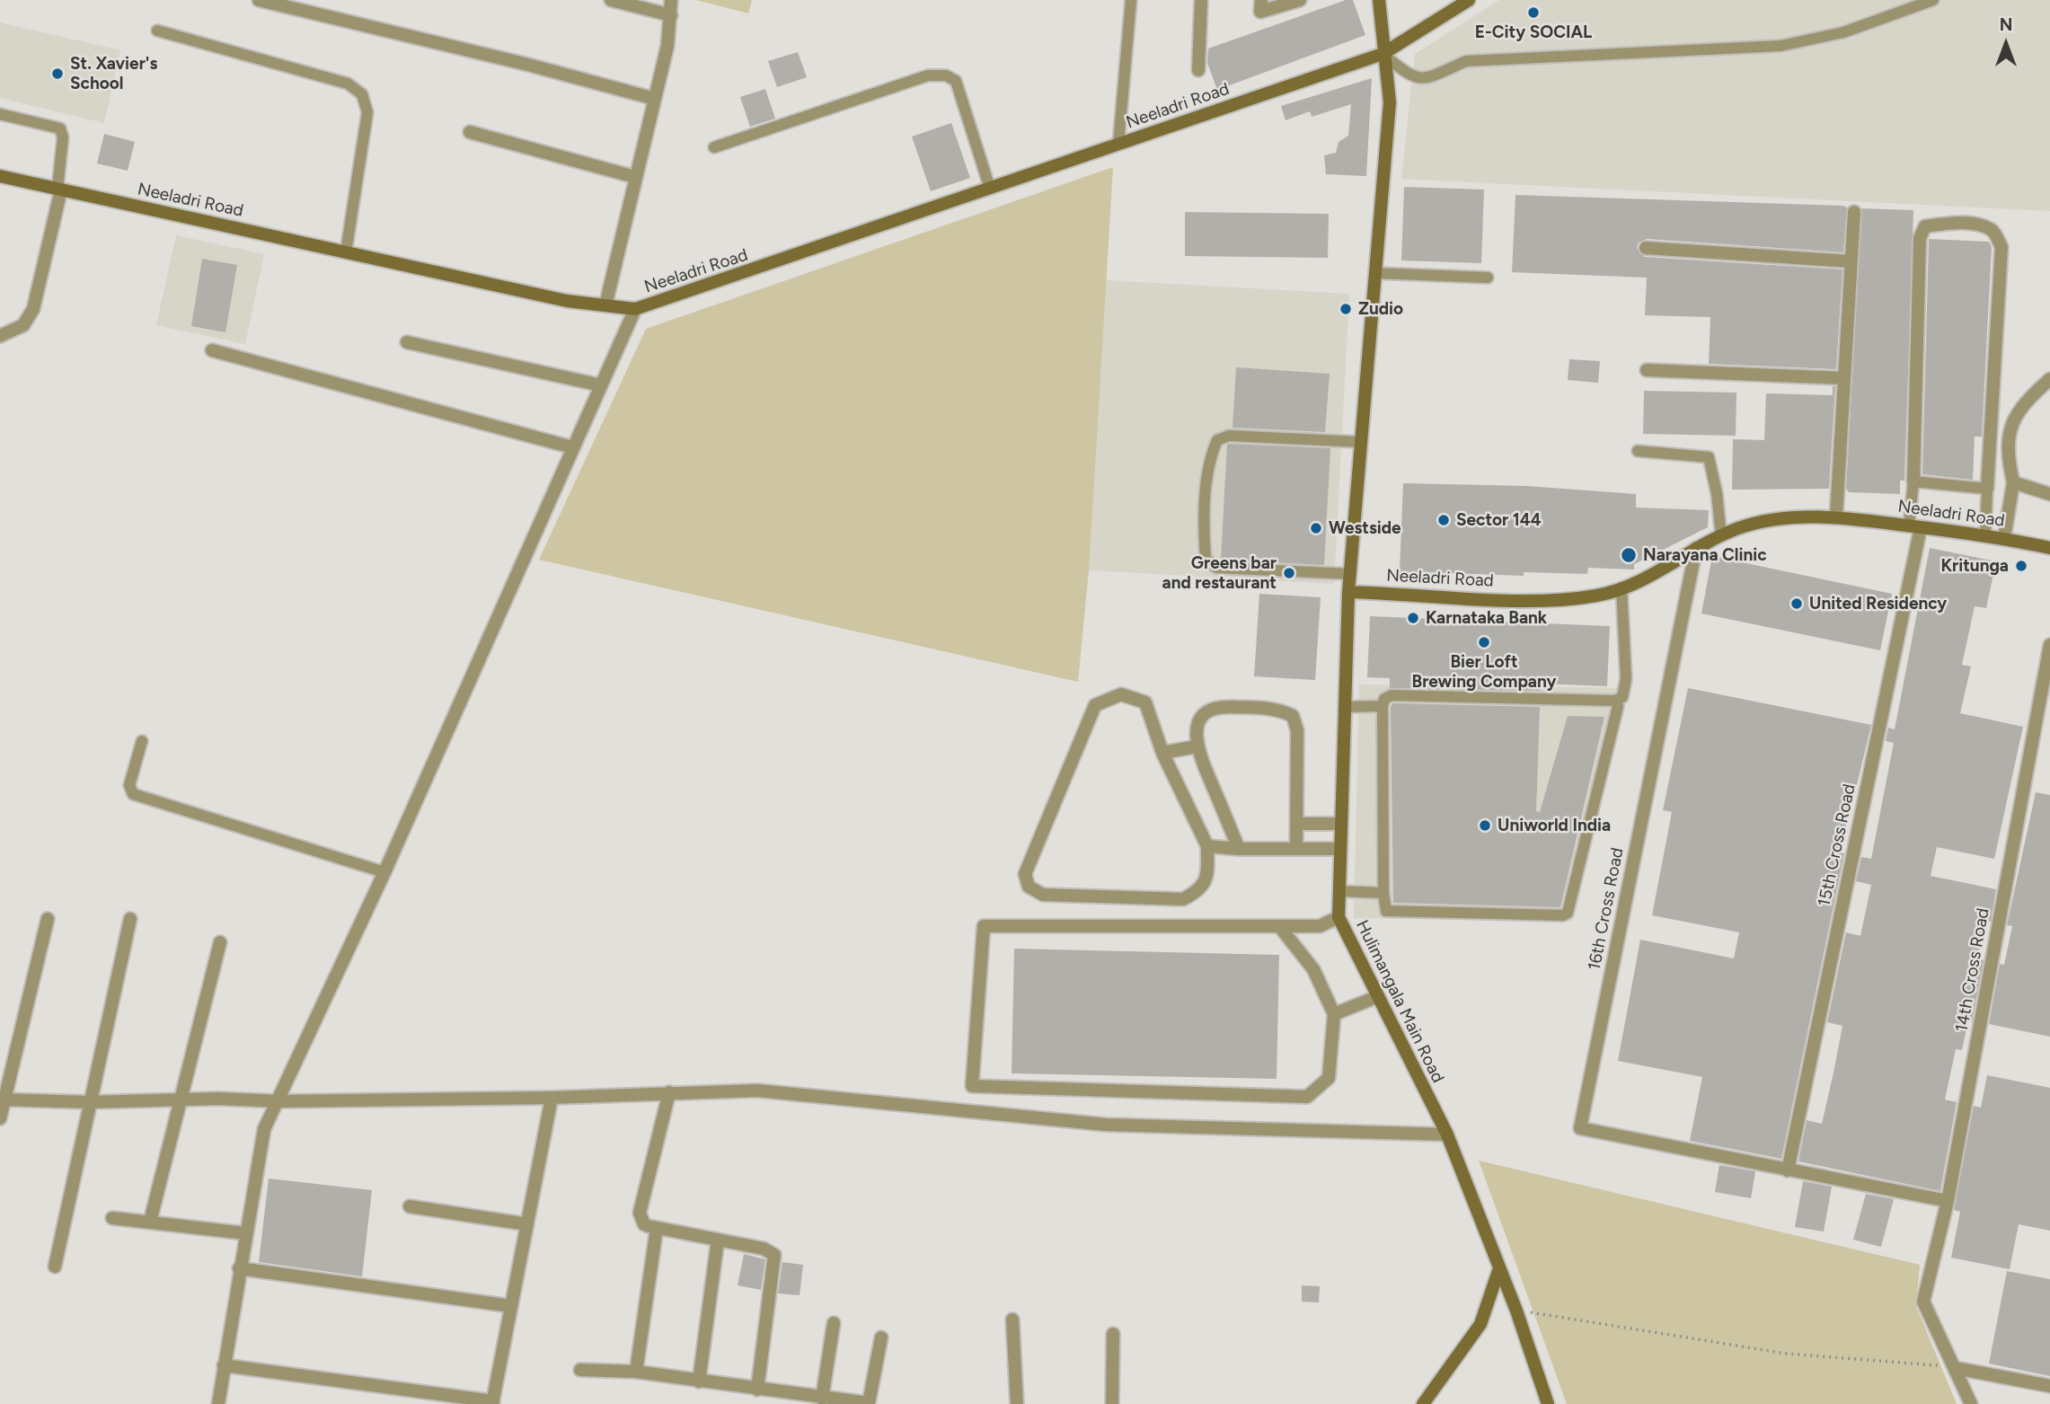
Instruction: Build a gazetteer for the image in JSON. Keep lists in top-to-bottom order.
{
  "streets": {
    "main road": ["Neeladri Road", "Hulimangala Main Road"],
    "street": ["15th Cross Road", "16th Cross Road", "14th Cross Road"]
  },
  "crossings": [
    ["Neeladri Road", "15th Cross Road"],
    ["Neeladri Road", "16th Cross Road"],
    ["Neeladri Road", "Hulimangala Main Road"],
    ["15th Cross Road", "16th Cross Road"]
  ],
  "places": [
    "E-City SOCIAL",
    "St. Xavier's School",
    "Zudio",
    "Sector 144",
    "Westside",
    "Narayana Clinic",
    "Kritunga",
    "Greens bar and restaurant",
    "United Residency",
    "Karnataka Bank",
    "Bier Loft Brewing Company",
    "Uniworld India"
  ],
  "north": "top"
}
